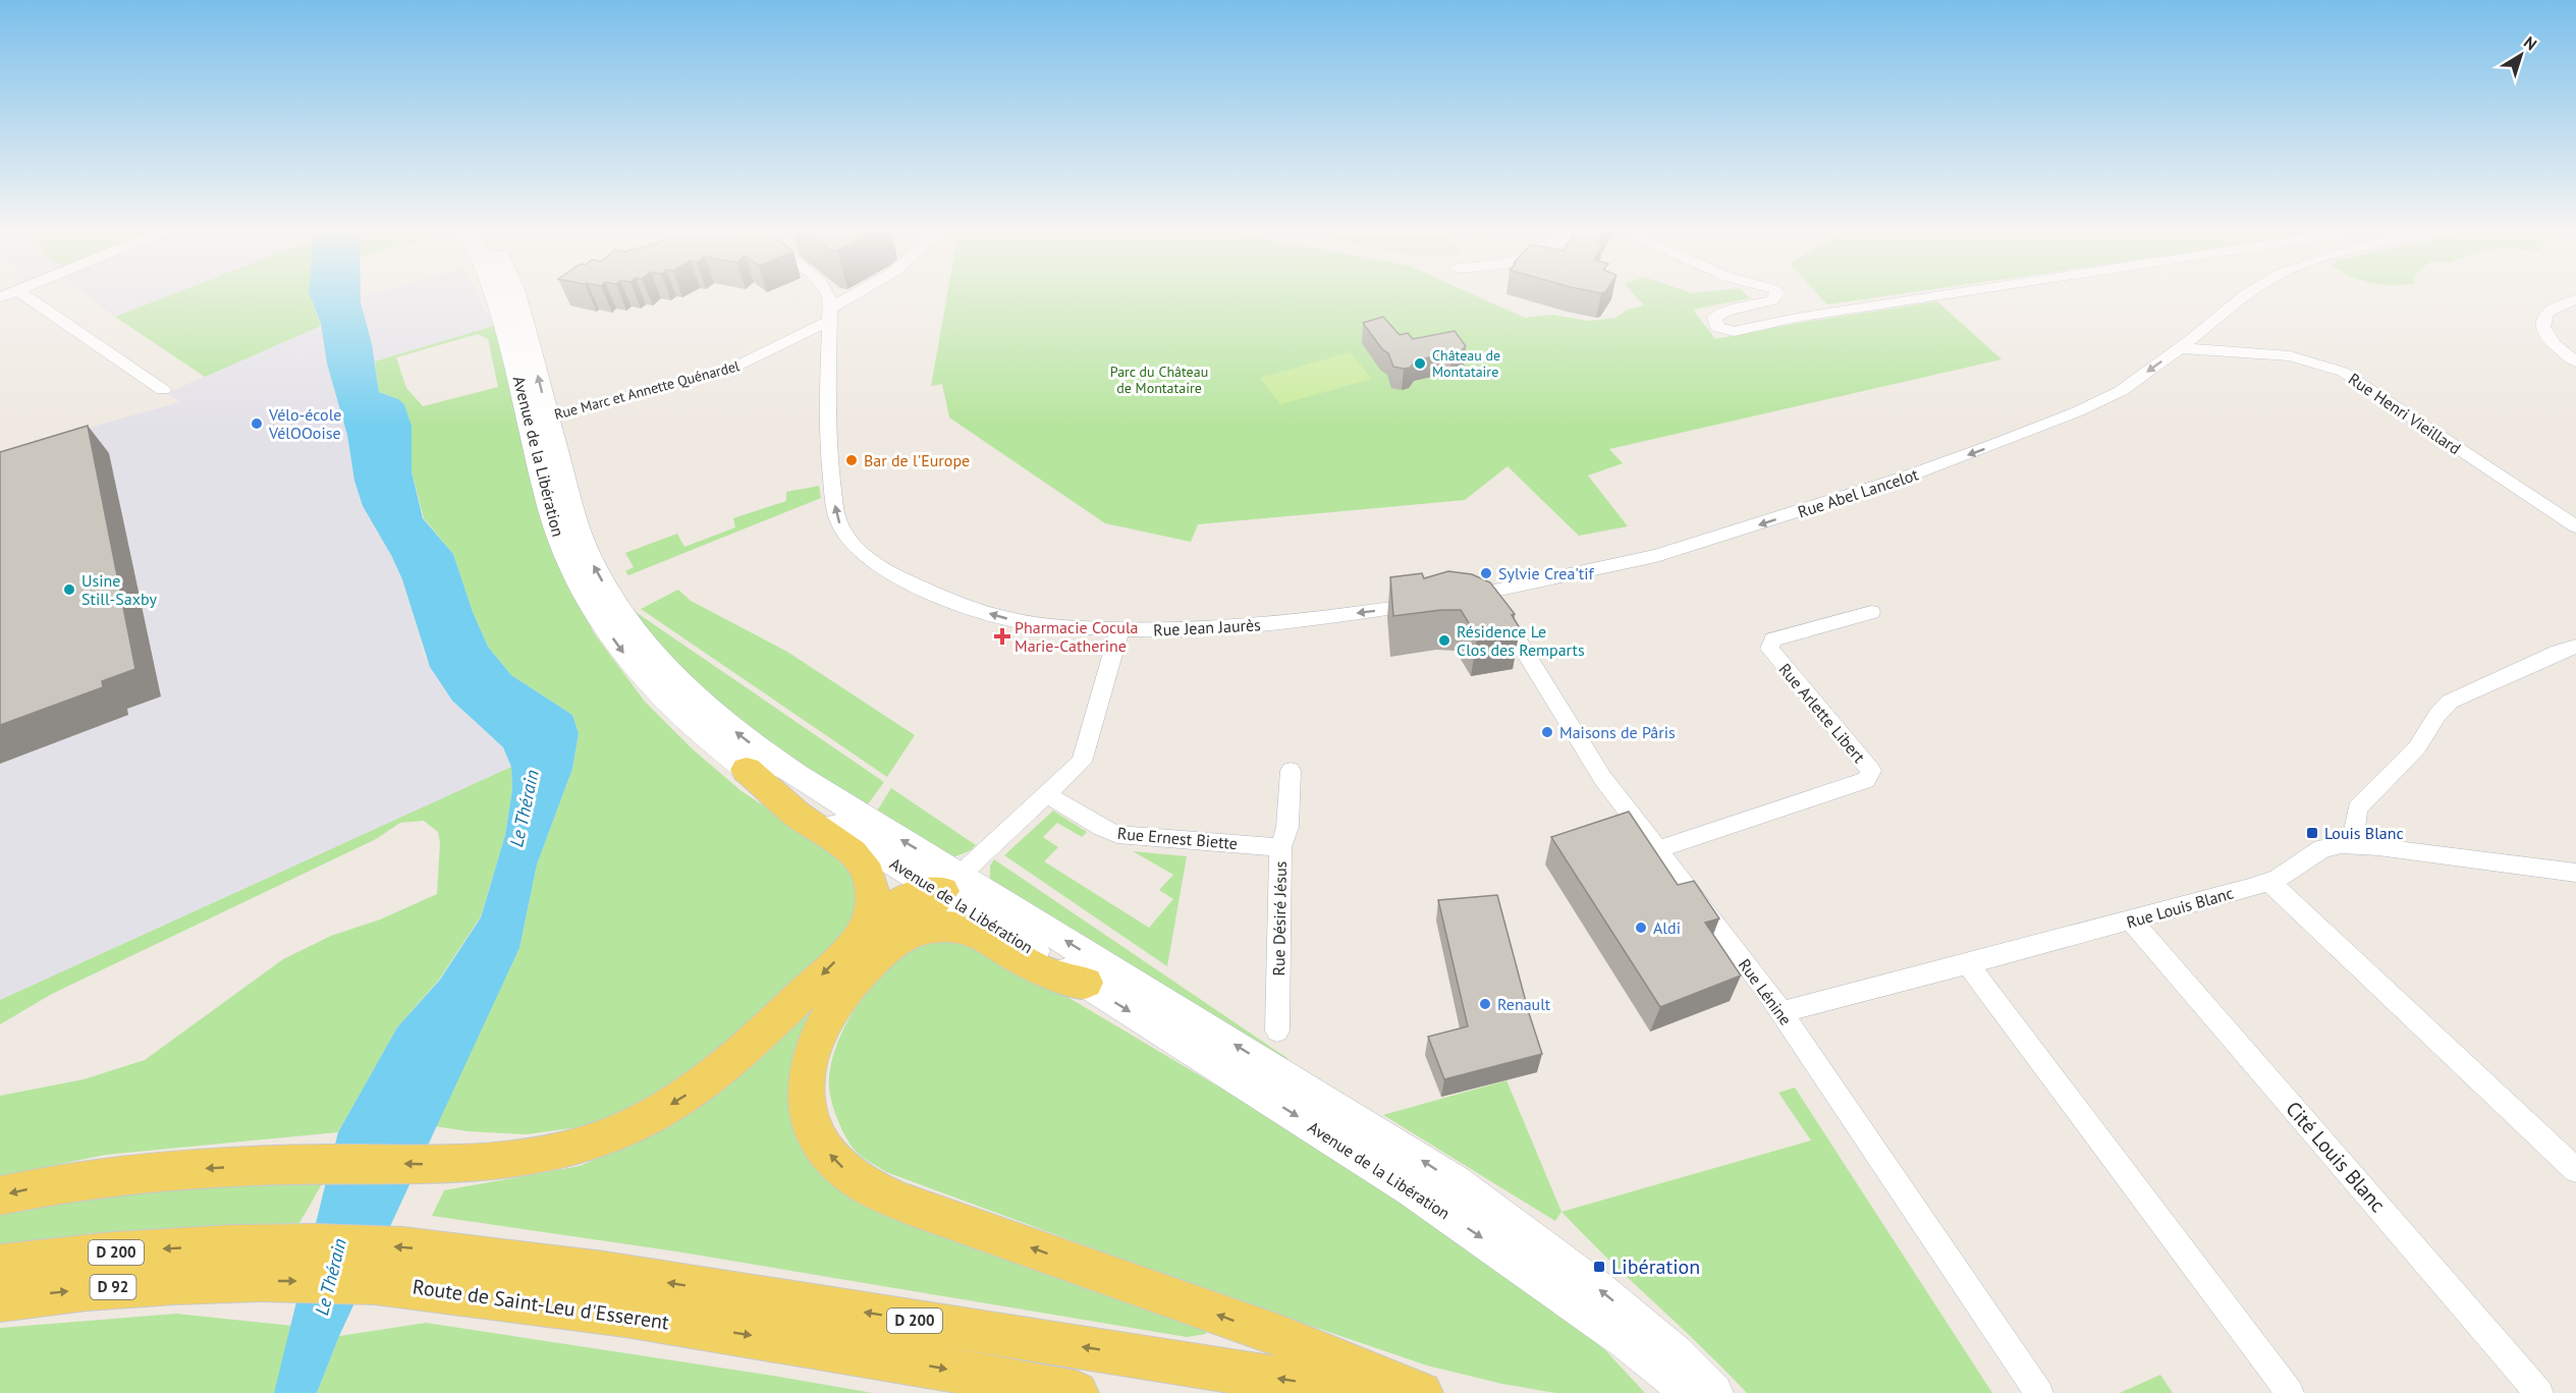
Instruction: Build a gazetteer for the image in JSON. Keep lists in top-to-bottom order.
{
  "streets": {
    "main road": [
      "Avenue de la Libération",
      "D 200",
      "D 92",
      "Route de Saint-Leu d'Esserent"
    ],
    "street": [
      "Rue Marc et Annette Quénardel",
      "Rue Henri Vieillard",
      "Rue Abel Lancelot",
      "Rue Jean Jaurès",
      "Rue Arlette Libert",
      "Rue Ernest Biette",
      "Rue Louis Blanc",
      "Rue Désiré Jésus",
      "Rue Lénine",
      "Cité Louis Blanc"
    ]
  },
  "crossings": [
    ["Rue Marc et Annette Quénardel", "Avenue de la Libération"],
    ["Rue Marc et Annette Quénardel", "Rue Jean Jaurès"],
    ["Rue Henri Vieillard", "Rue Abel Lancelot"],
    ["Rue Abel Lancelot", "Rue Lénine"],
    ["Rue Arlette Libert", "Rue Lénine"],
    ["Rue Ernest Biette", "Rue Désiré Jésus"],
    ["Rue Louis Blanc", "Rue Lénine"],
    ["Rue Louis Blanc", "Cité Louis Blanc"],
    ["D 200", "Route de Saint-Leu d'Esserent"]
  ],
  "one_way": ["Rue Abel Lancelot"],
  "water": ["Le Thérain"],
  "parks": ["Parc du Château de Montataire"],
  "places": {
    "other": [
      "Château de Montataire",
      "Vélo-école VélOOoise",
      "Bar de l'Europe",
      "Sylvie Crea'tif",
      "Usine Still-Saxby",
      "Résidence Le Clos des Remparts",
      "Maisons de Pâris",
      "Aldi",
      "Renault"
    ],
    "health": ["Pharmacie Cocula Marie-Catherine"],
    "transit": ["Louis Blanc", "Libération"]
  },
  "north": "top right"
}
